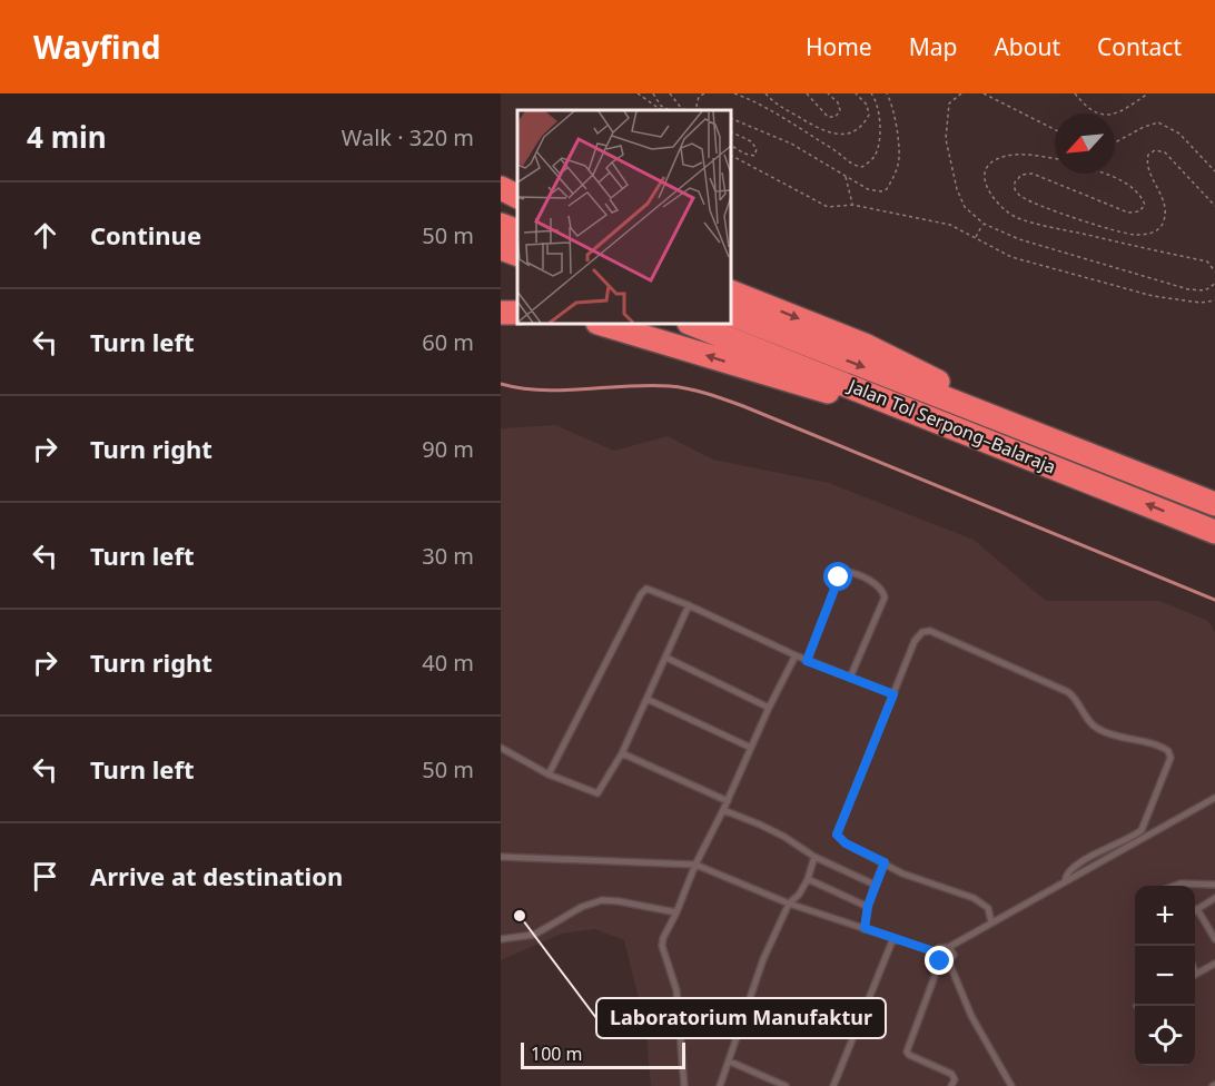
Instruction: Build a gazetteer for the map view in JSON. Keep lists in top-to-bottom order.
{
  "streets": {
    "highway": ["Jalan Tol Serpong–Balaraja"]
  },
  "places": ["Laboratorium Manufaktur"],
  "scale_bar": "100 m",
  "north": "bottom left",
  "page": {
    "header": "Wayfind",
    "nav": [
      "Home",
      "Map",
      "About",
      "Contact"
    ],
    "heading": ["4 min", "Walk · 320 m"],
    "list": [
      ["Continue", "50 m"],
      ["Turn left", "60 m"],
      ["Turn right", "90 m"],
      ["Turn left", "30 m"],
      ["Turn right", "40 m"],
      ["Turn left", "50 m"],
      "Arrive at destination"
    ],
    "map_buttons": ["+", "−"],
    "scale": "100 m"
  }
}
